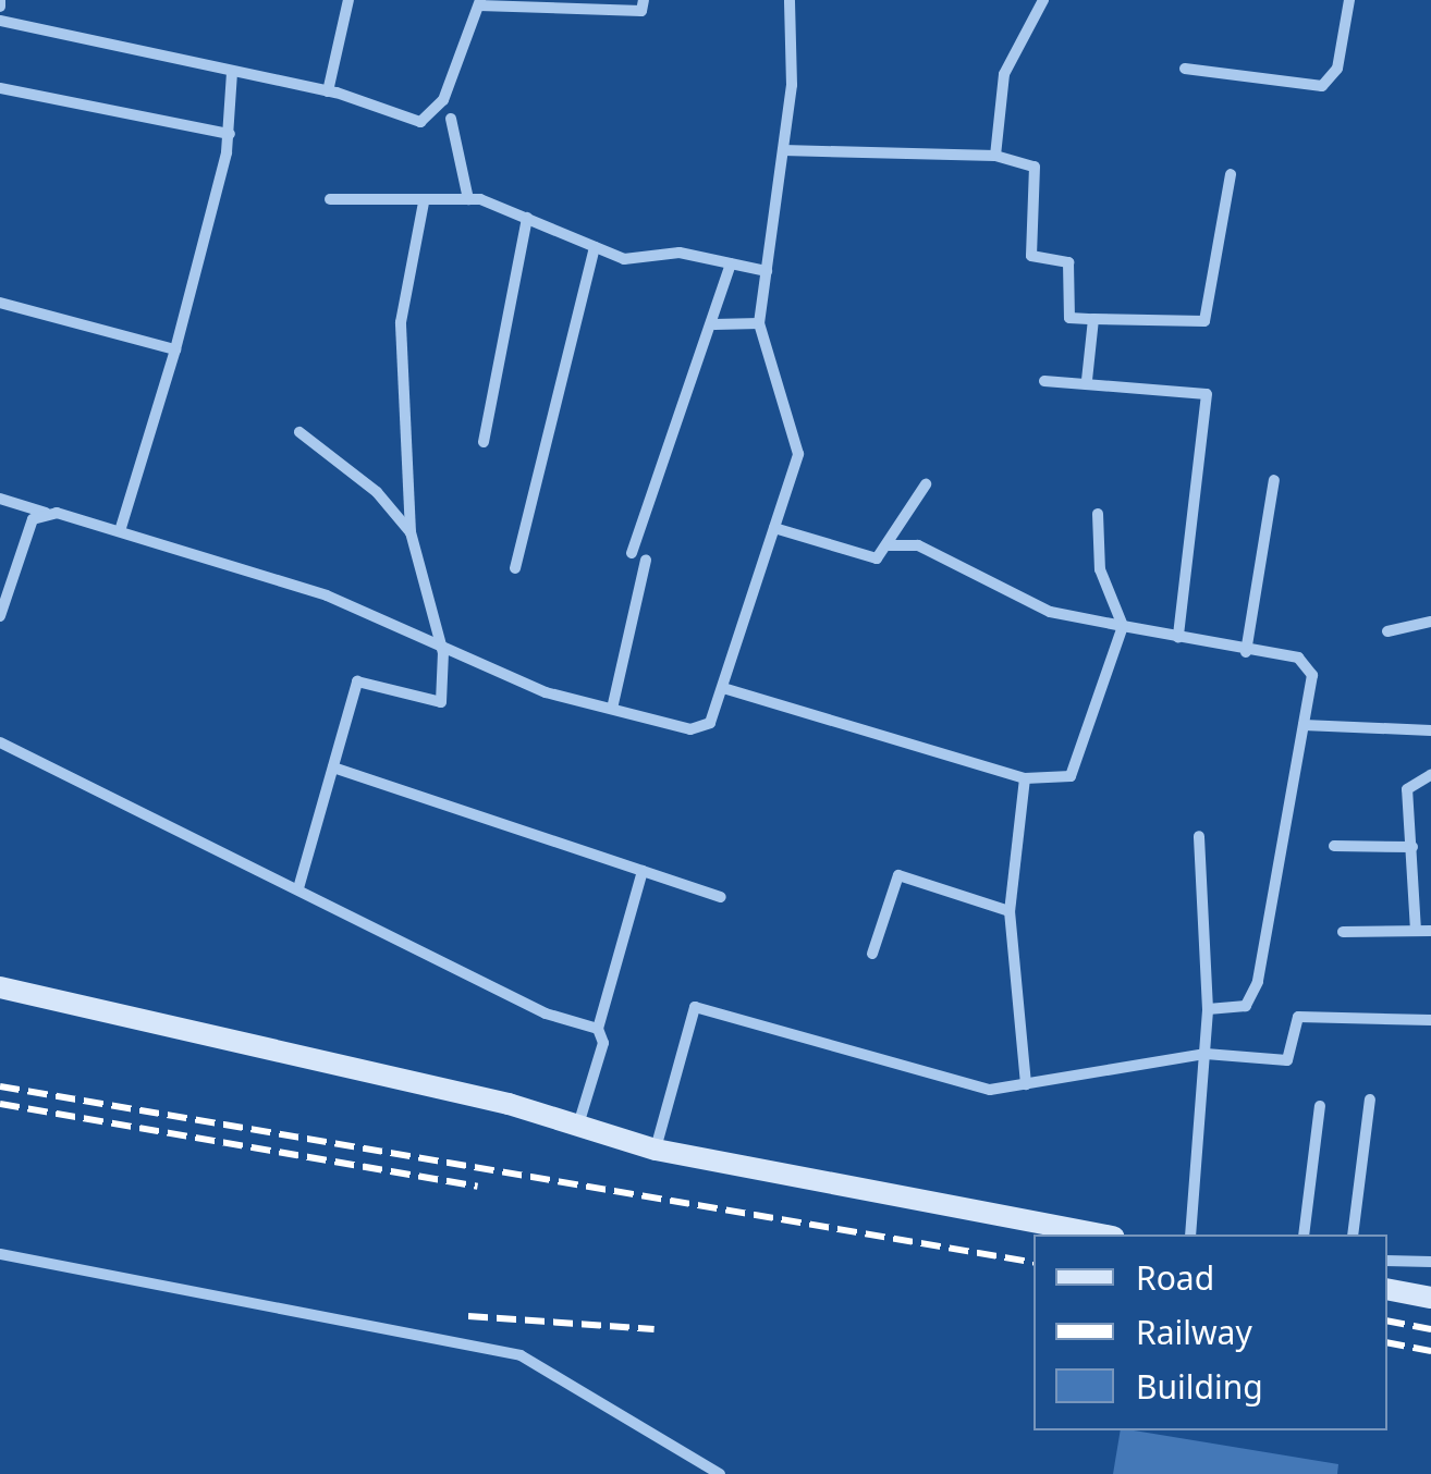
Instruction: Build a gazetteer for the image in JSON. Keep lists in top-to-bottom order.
{
  "legend": ["Road", "Railway", "Building"]
}
